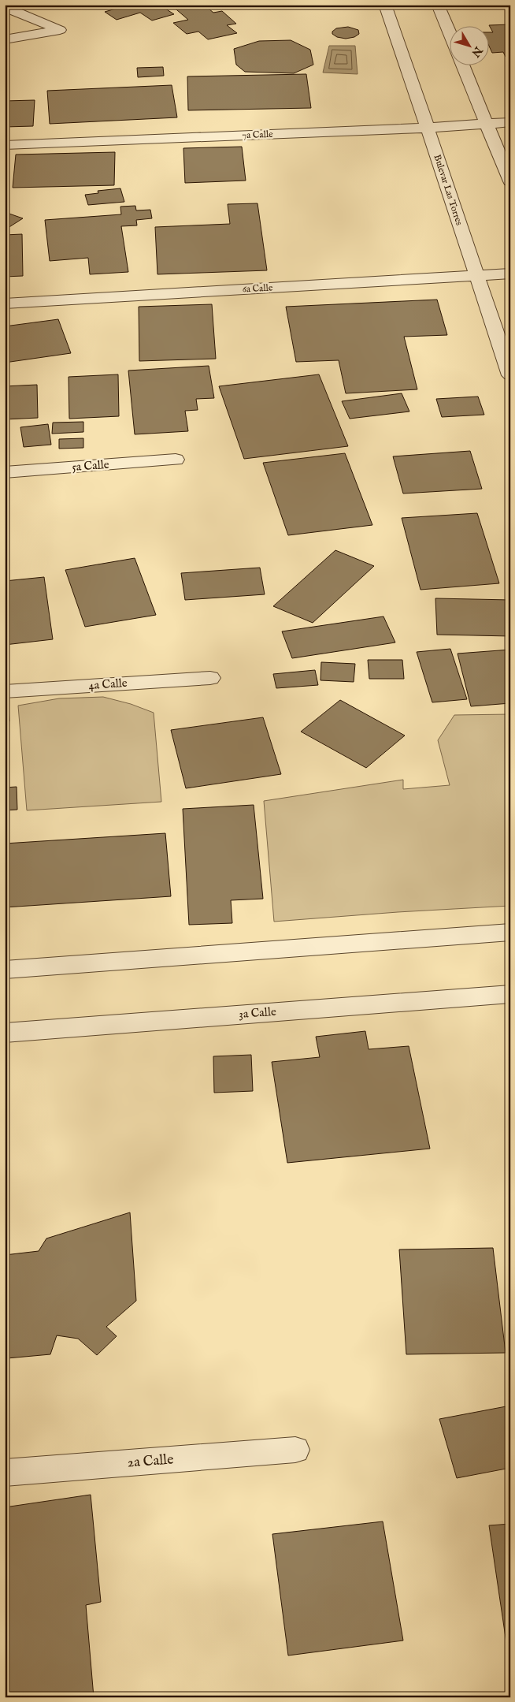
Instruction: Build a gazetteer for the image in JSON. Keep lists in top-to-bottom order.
{
  "streets": {
    "street": [
      "7a Calle",
      "Bulevar Las Torres",
      "6a Calle",
      "5a Calle",
      "4a Calle",
      "3a Calle",
      "2a Calle"
    ]
  },
  "crossings": [
    ["7a Calle", "Bulevar Las Torres"],
    ["Bulevar Las Torres", "6a Calle"]
  ],
  "north": "bottom right"
}
